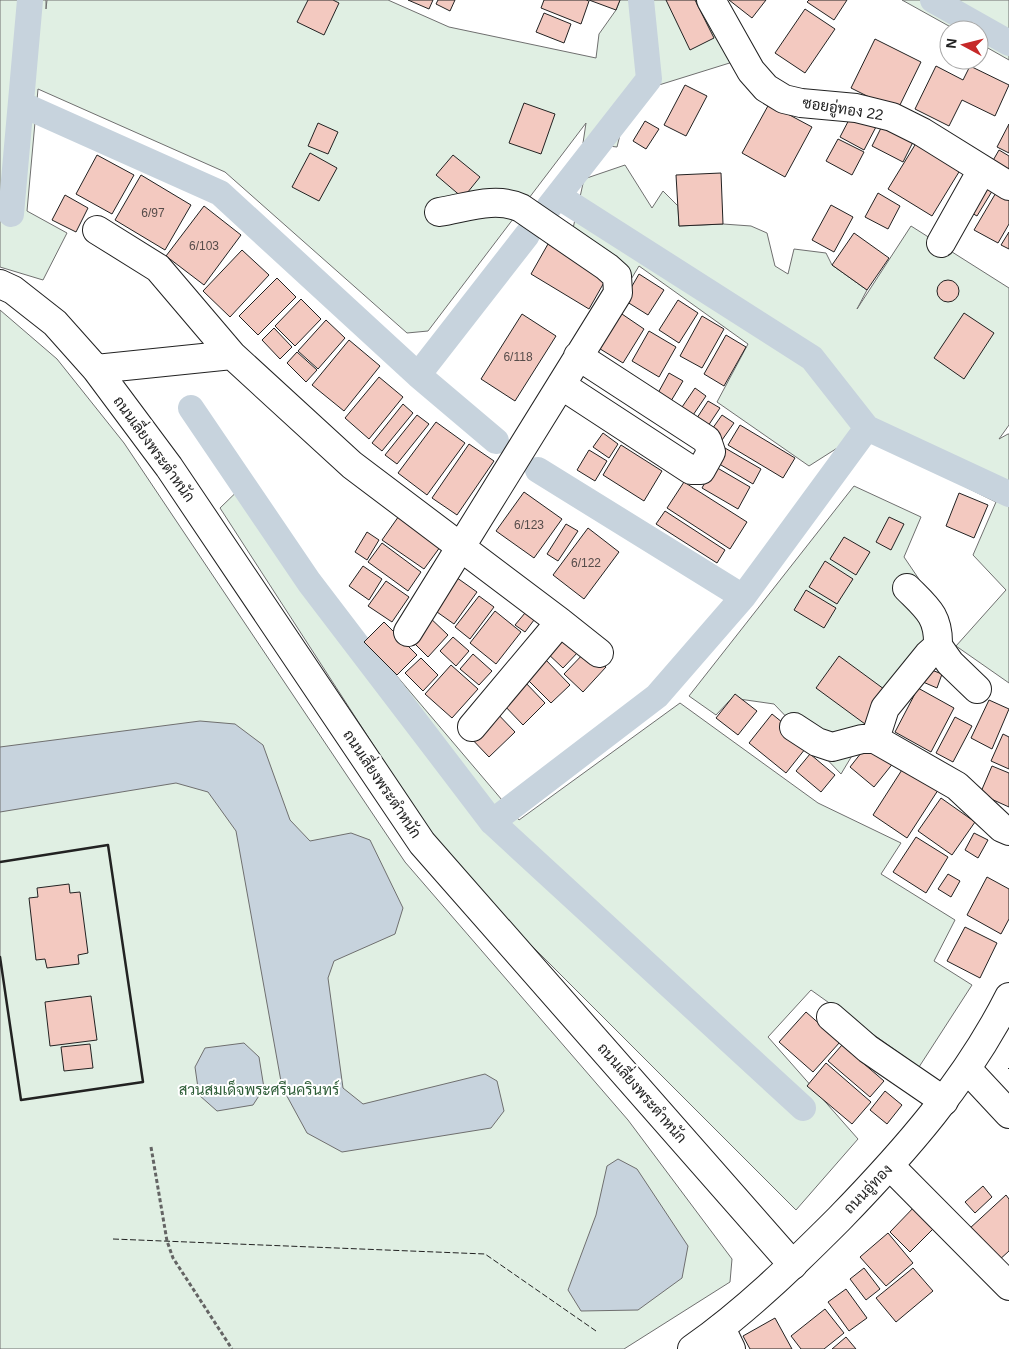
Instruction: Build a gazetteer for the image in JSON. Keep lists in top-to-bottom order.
{
  "streets": {
    "street": ["ซอยอู่ทอง 22", "ถนนเลี่ยงพระตำหนัก", "ถนนอู่ทอง"]
  },
  "crossings": [
    ["ถนนเลี่ยงพระตำหนัก", "ถนนอู่ทอง"]
  ],
  "parks": ["สวนสมเด็จพระศรีนครินทร์"],
  "house_numbers": [
    "6/97",
    "6/103",
    "6/118",
    "6/123",
    "6/122"
  ],
  "north": "left"
}
